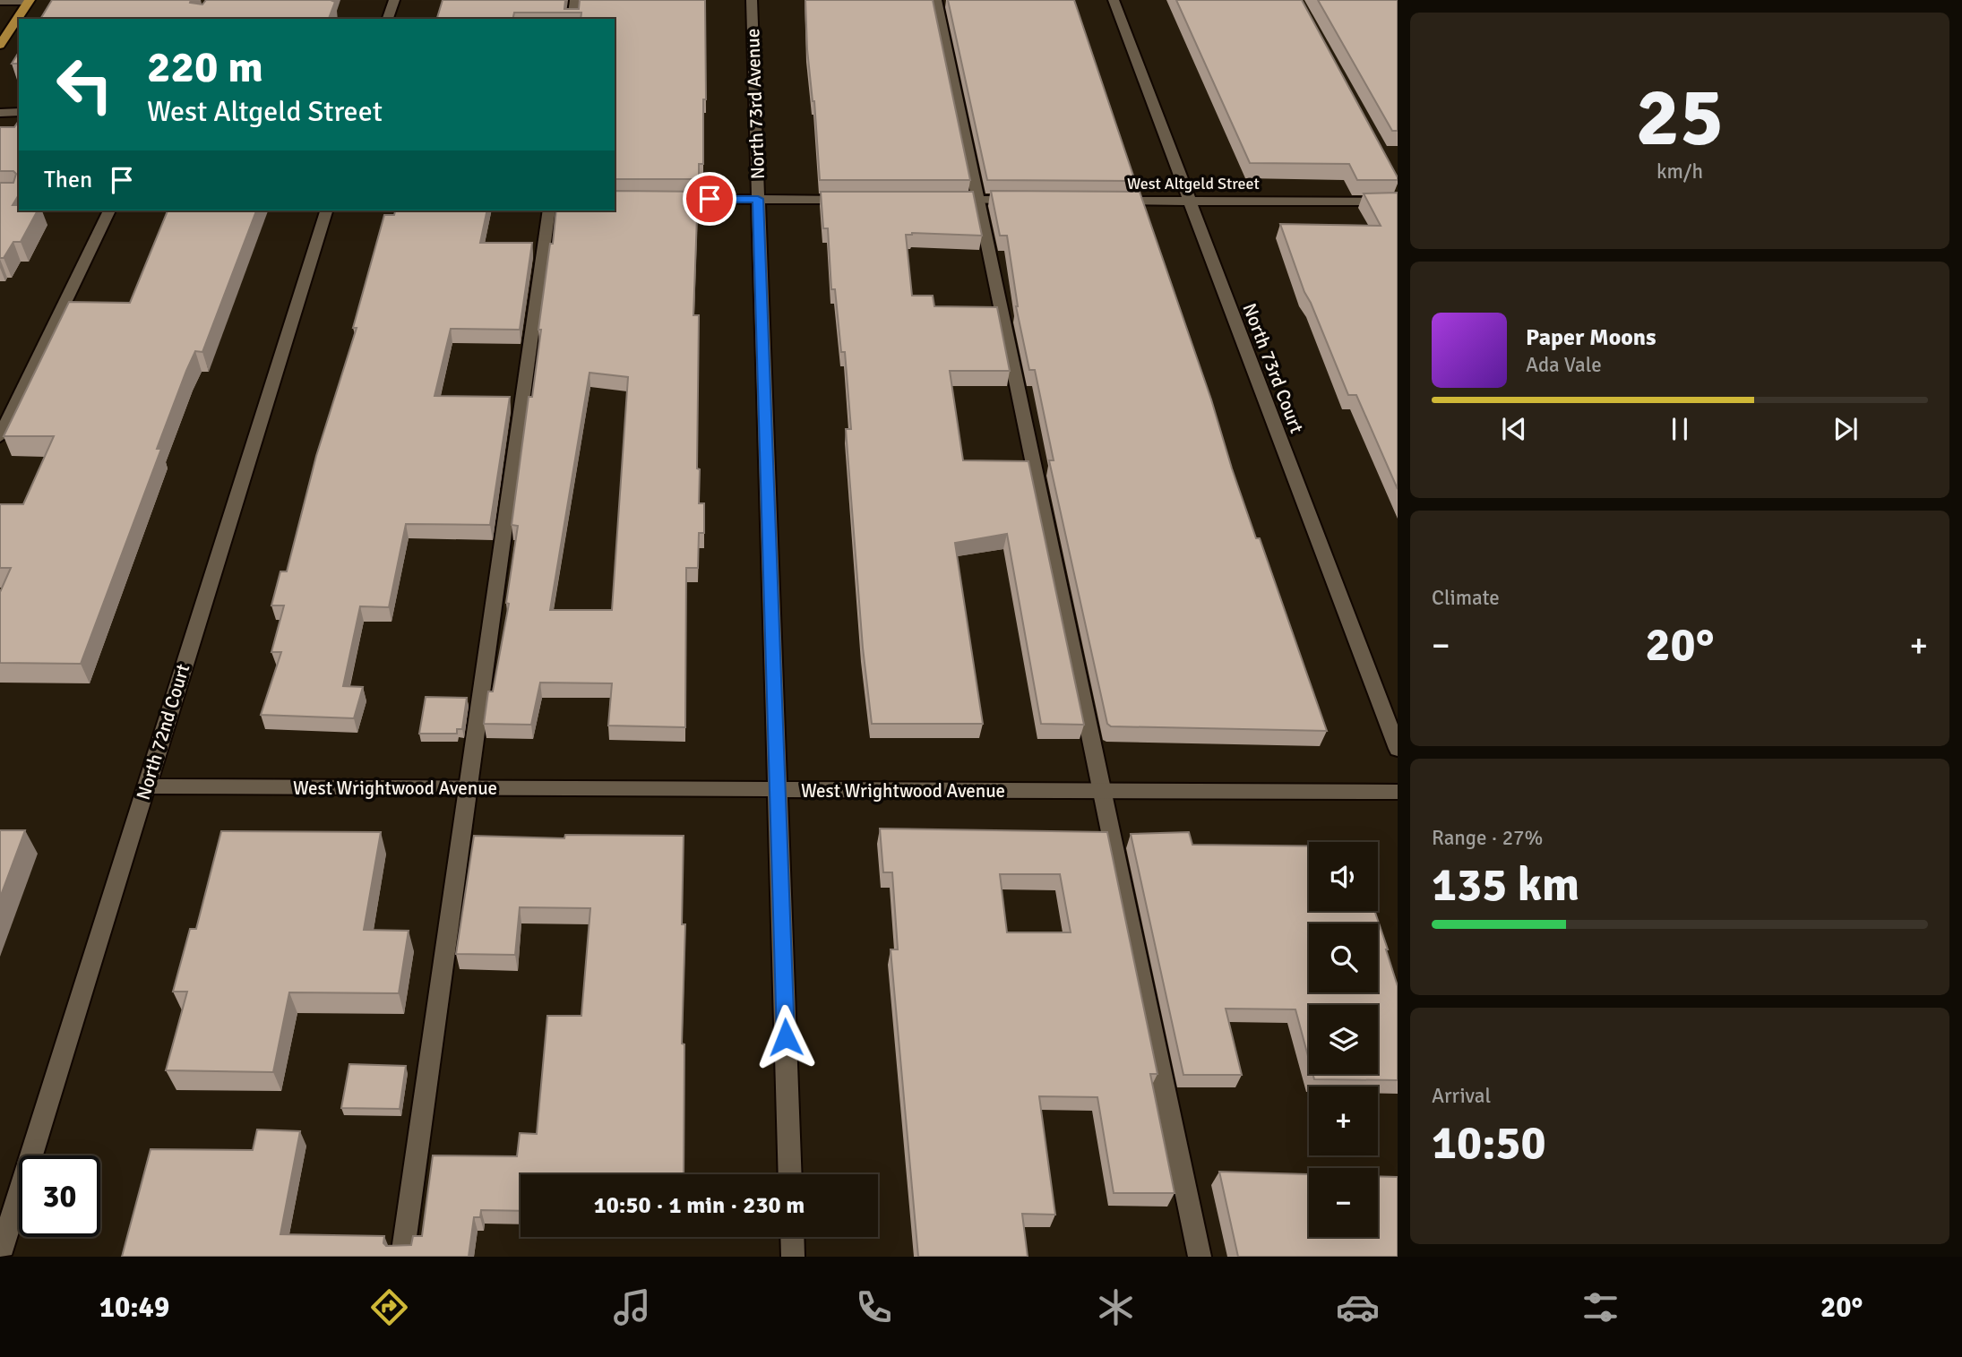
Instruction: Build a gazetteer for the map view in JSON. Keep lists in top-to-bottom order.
{
  "streets": {
    "street": [
      "North 73rd Avenue",
      "West Altgeld Street",
      "North 73rd Court",
      "North 72nd Court",
      "West Wrightwood Avenue"
    ]
  },
  "crossings": [
    ["North 73rd Avenue", "West Wrightwood Avenue"],
    ["West Altgeld Street", "North 73rd Court"],
    ["North 72nd Court", "West Wrightwood Avenue"]
  ],
  "page": {
    "tile": [
      ["25", "km/h"],
      "Climate",
      ["Range · 27%", "135 km"],
      ["Arrival", "10:50"]
    ],
    "turn": ["220 m", "West Altgeld Street"],
    "then": "Then",
    "song": ["Paper Moons", "Ada Vale"],
    "heat": ["−", "20°", "+"],
    "map_buttons": ["+", "−"],
    "limit": "30",
    "trip": "10:50 · 1 min · 230 m",
    "tabs": ["10:49", "20°"]
  }
}
